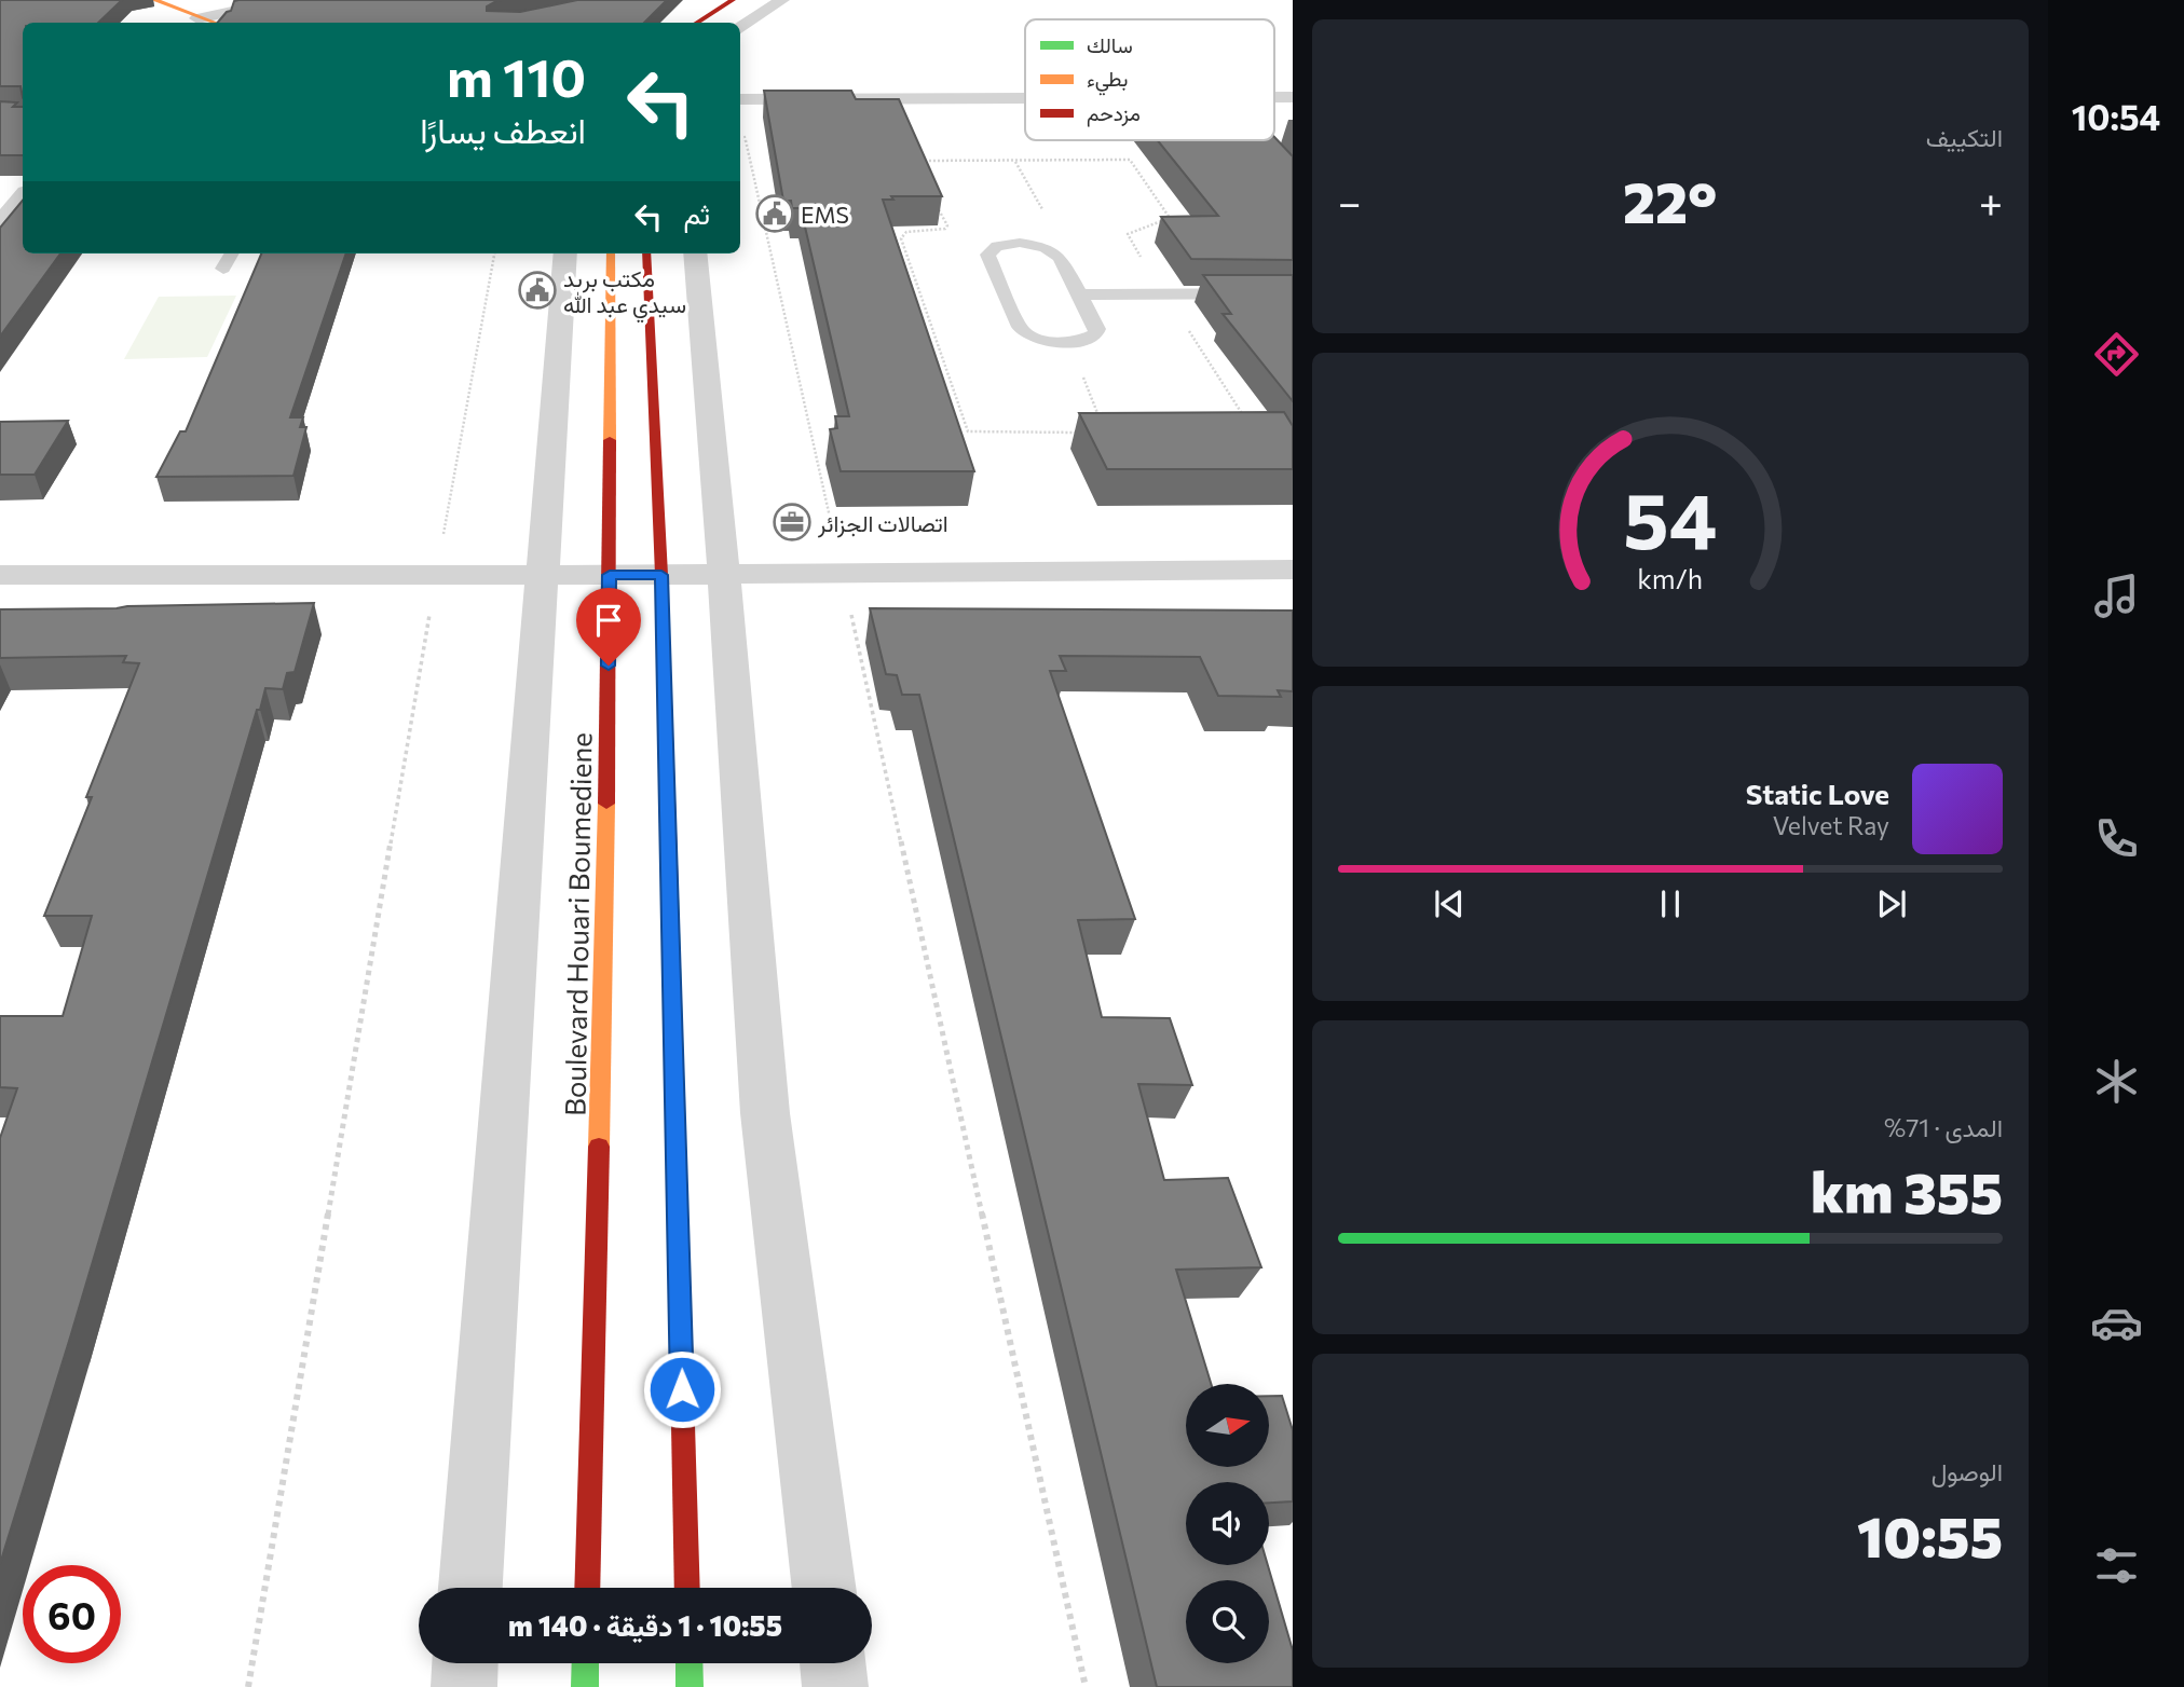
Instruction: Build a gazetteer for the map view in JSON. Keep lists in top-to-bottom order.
{
  "streets": {
    "main road": ["Boulevard Houari Boumediene"]
  },
  "places": {
    "public building": ["EMS", "مكتب بريد سيدي عبد الله"],
    "office": ["اتصالات الجزائر"]
  },
  "legend": ["سالك", "بطيء", "مزدحم"],
  "north": "right",
  "page": {
    "tabs": "10:54",
    "tile": [
      "التكييف",
      ["المدى · 71%", "355 km"],
      ["الوصول", "10:55"]
    ],
    "turn": ["110 m", "انعطف يسارًا"],
    "heat": ["−", "22°", "+"],
    "then": "ثم",
    "song": ["Static Love", "Velvet Ray"],
    "limit": "60",
    "trip": "10:55 · 1 دقيقة · 140 m",
    "gauge": ["54", "km/h"]
  }
}
